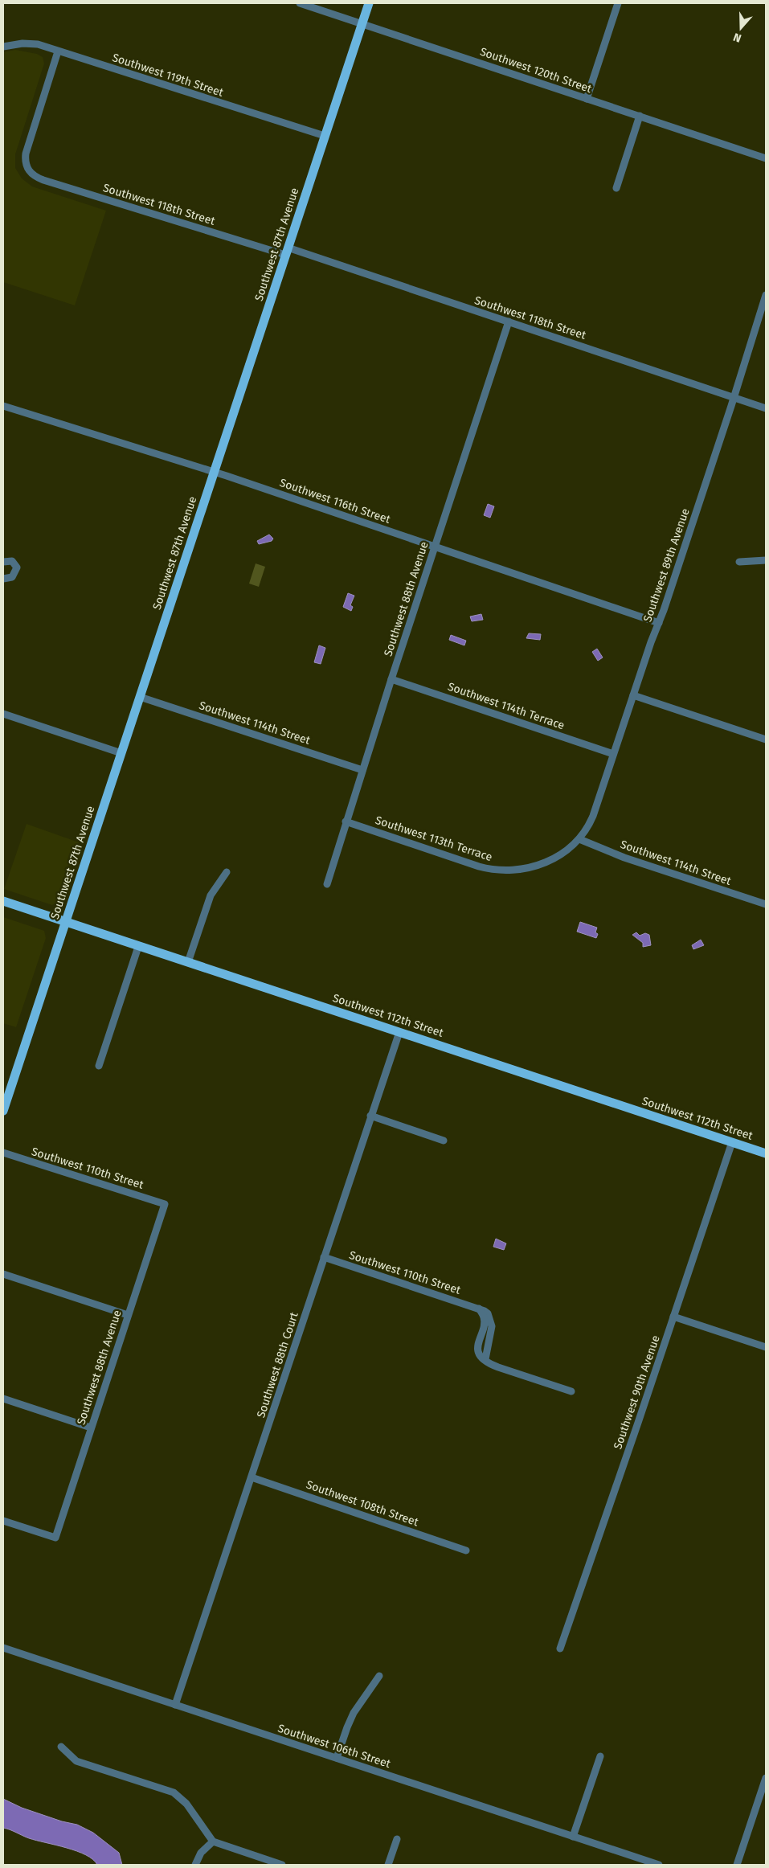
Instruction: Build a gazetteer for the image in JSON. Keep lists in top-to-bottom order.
{
  "streets": {
    "main road": ["Southwest 87th Avenue", "Southwest 112th Street"],
    "street": [
      "Southwest 120th Street",
      "Southwest 119th Street",
      "Southwest 118th Street",
      "Southwest 116th Street",
      "Southwest 89th Avenue",
      "Southwest 88th Avenue",
      "Southwest 114th Terrace",
      "Southwest 114th Street",
      "Southwest 113th Terrace",
      "Southwest 110th Street",
      "Southwest 88th Court",
      "Southwest 90th Avenue",
      "Southwest 108th Street",
      "Southwest 106th Street"
    ]
  },
  "crossings": [
    ["Southwest 120th Street", "Southwest 87th Avenue"],
    ["Southwest 119th Street", "Southwest 118th Street"],
    ["Southwest 119th Street", "Southwest 87th Avenue"],
    ["Southwest 118th Street", "Southwest 87th Avenue"],
    ["Southwest 118th Street", "Southwest 89th Avenue"],
    ["Southwest 118th Street", "Southwest 88th Avenue"],
    ["Southwest 87th Avenue", "Southwest 116th Street"],
    ["Southwest 87th Avenue", "Southwest 114th Street"],
    ["Southwest 87th Avenue", "Southwest 112th Street"],
    ["Southwest 116th Street", "Southwest 89th Avenue"],
    ["Southwest 116th Street", "Southwest 88th Avenue"],
    ["Southwest 89th Avenue", "Southwest 114th Terrace"],
    ["Southwest 89th Avenue", "Southwest 114th Street"],
    ["Southwest 89th Avenue", "Southwest 113th Terrace"],
    ["Southwest 88th Avenue", "Southwest 114th Terrace"],
    ["Southwest 88th Avenue", "Southwest 114th Street"],
    ["Southwest 88th Avenue", "Southwest 113th Terrace"],
    ["Southwest 88th Avenue", "Southwest 110th Street"],
    ["Southwest 114th Street", "Southwest 113th Terrace"],
    ["Southwest 112th Street", "Southwest 88th Court"],
    ["Southwest 112th Street", "Southwest 90th Avenue"],
    ["Southwest 110th Street", "Southwest 88th Court"],
    ["Southwest 88th Court", "Southwest 108th Street"],
    ["Southwest 88th Court", "Southwest 106th Street"]
  ],
  "north": "bottom"
}
